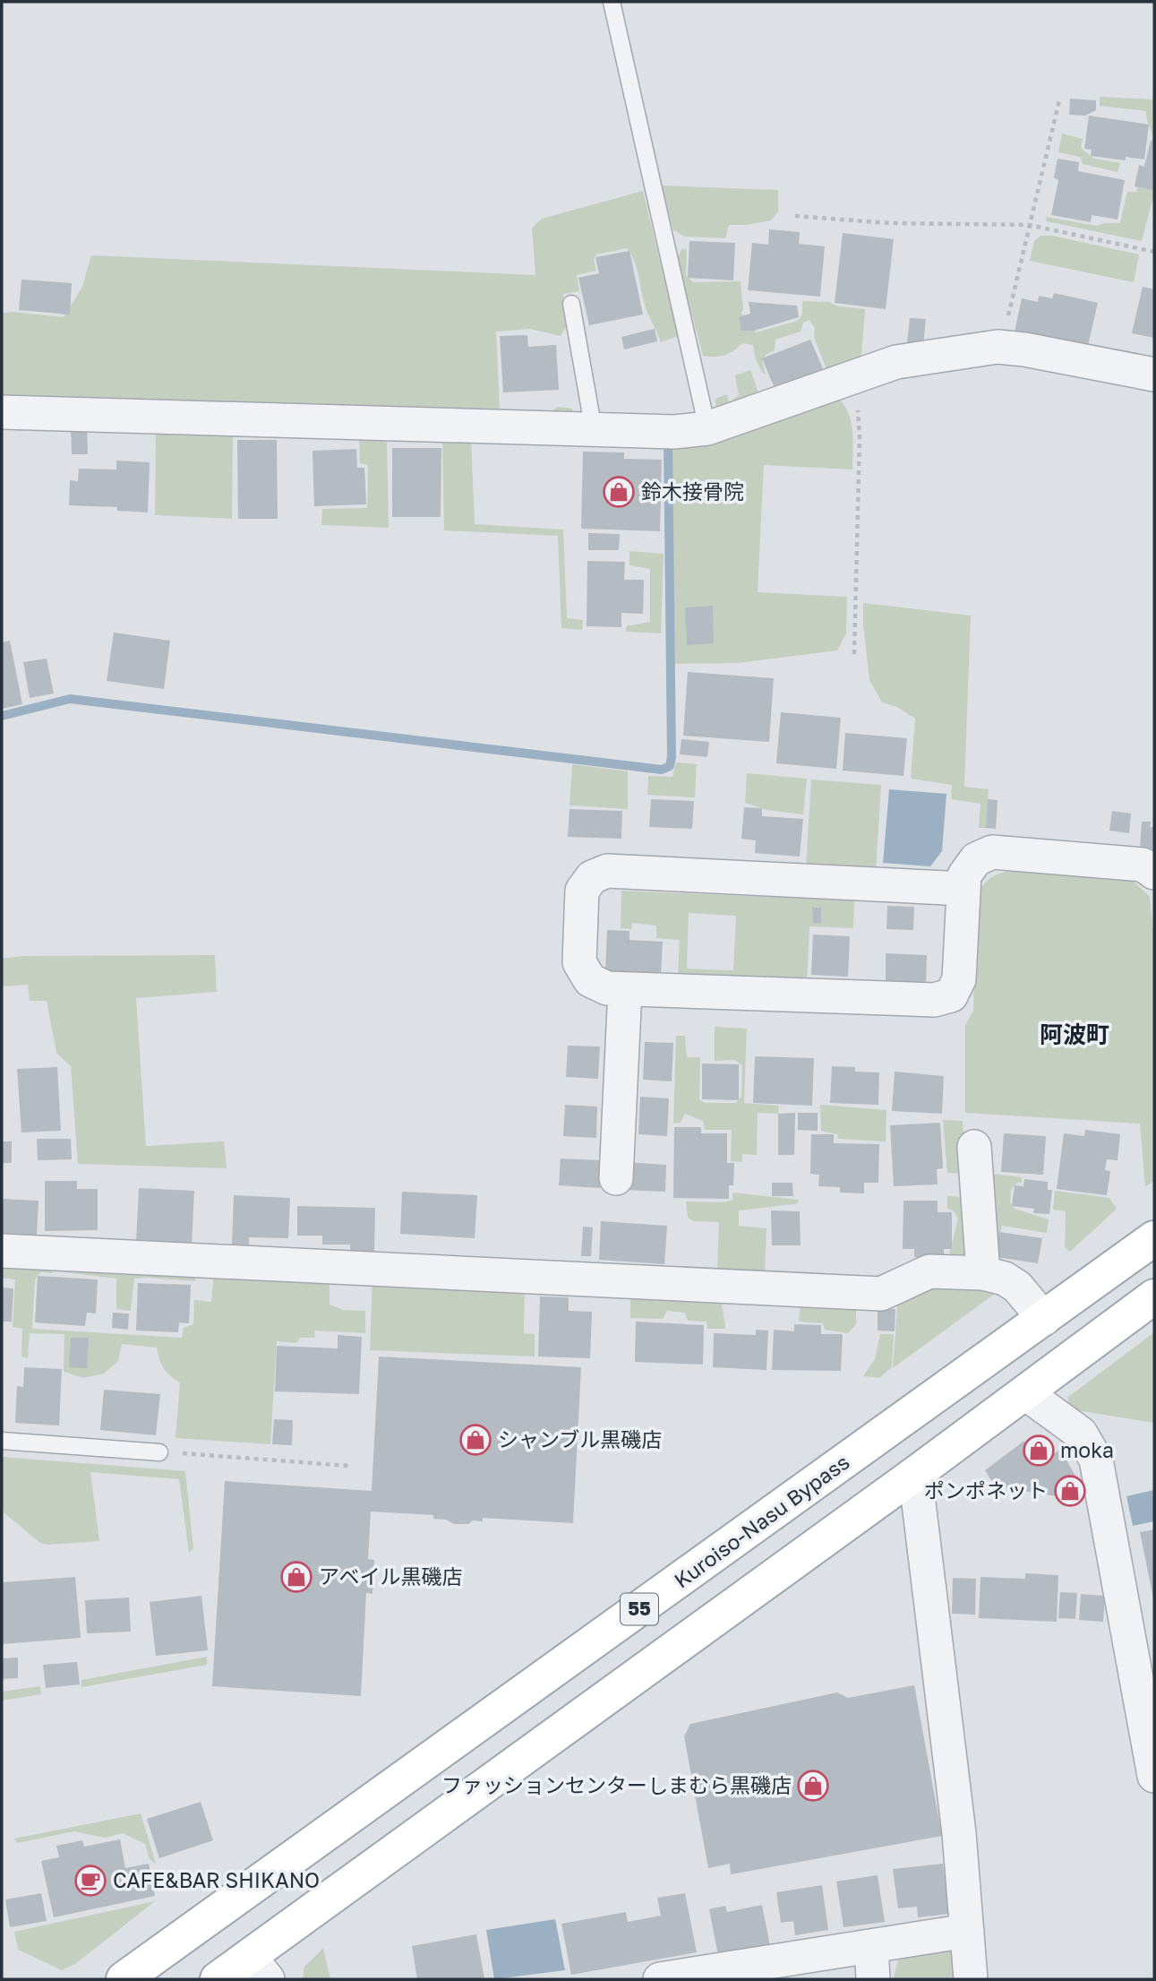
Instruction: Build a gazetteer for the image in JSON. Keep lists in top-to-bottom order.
{
  "streets": {
    "main road": ["Kuroiso-Nasu Bypass", "55"]
  },
  "districts": ["阿波町"],
  "places": {
    "shop": [
      "鈴木接骨院",
      "シャンブル黒磯店",
      "moka",
      "ポンポネット",
      "アベイル黒磯店",
      "ファッションセンターしまむら黒磯店"
    ],
    "cafe": ["CAFE&BAR SHIKANO"]
  }
}
